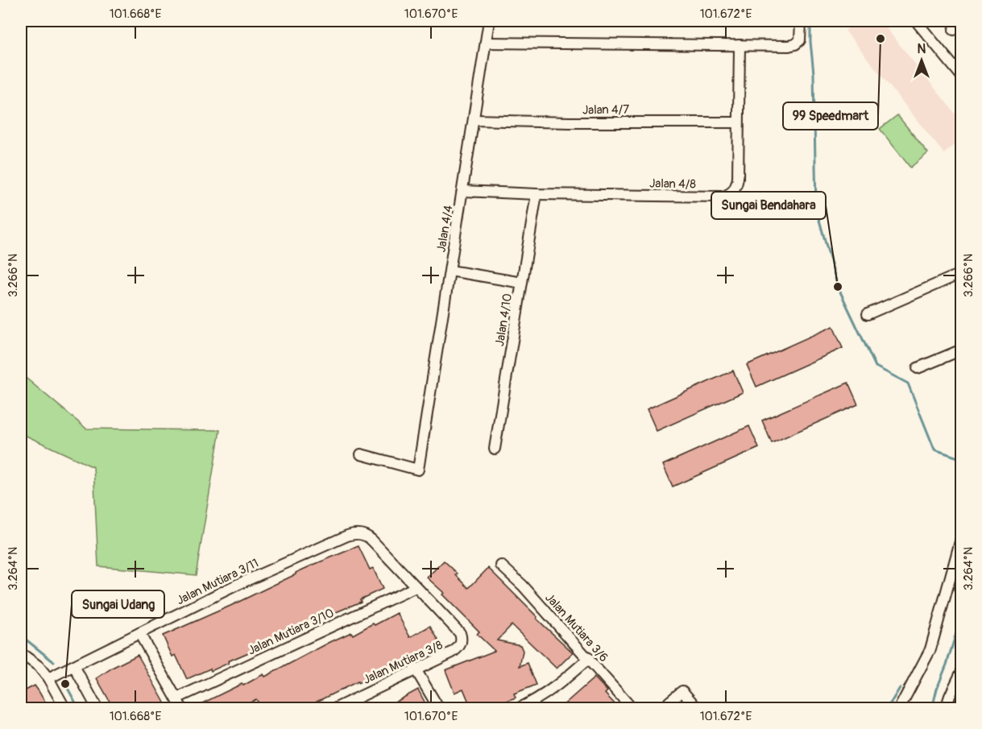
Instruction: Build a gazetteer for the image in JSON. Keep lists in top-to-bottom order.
{
  "streets": {
    "street": [
      "Jalan 4/7",
      "Jalan 4/8",
      "Jalan 4/4",
      "Jalan 4/10",
      "Jalan Mutiara 3/11",
      "Jalan Mutiara 3/6",
      "Jalan Mutiara 3/10",
      "Jalan Mutiara 3/8"
    ]
  },
  "crossings": [
    ["Jalan 4/7", "Jalan 4/8"],
    ["Jalan 4/7", "Jalan 4/4"],
    ["Jalan 4/8", "Jalan 4/4"],
    ["Jalan 4/8", "Jalan 4/10"],
    ["Jalan Mutiara 3/11", "Jalan Mutiara 3/8"],
    ["Jalan Mutiara 3/10", "Jalan Mutiara 3/8"]
  ],
  "places": ["99 Speedmart", "Sungai Bendahara", "Sungai Udang"],
  "north": "top",
  "coordinates": [
    "101.668°E",
    "101.670°E",
    "101.672°E",
    "3.266°N",
    "3.264°N"
  ]
}
